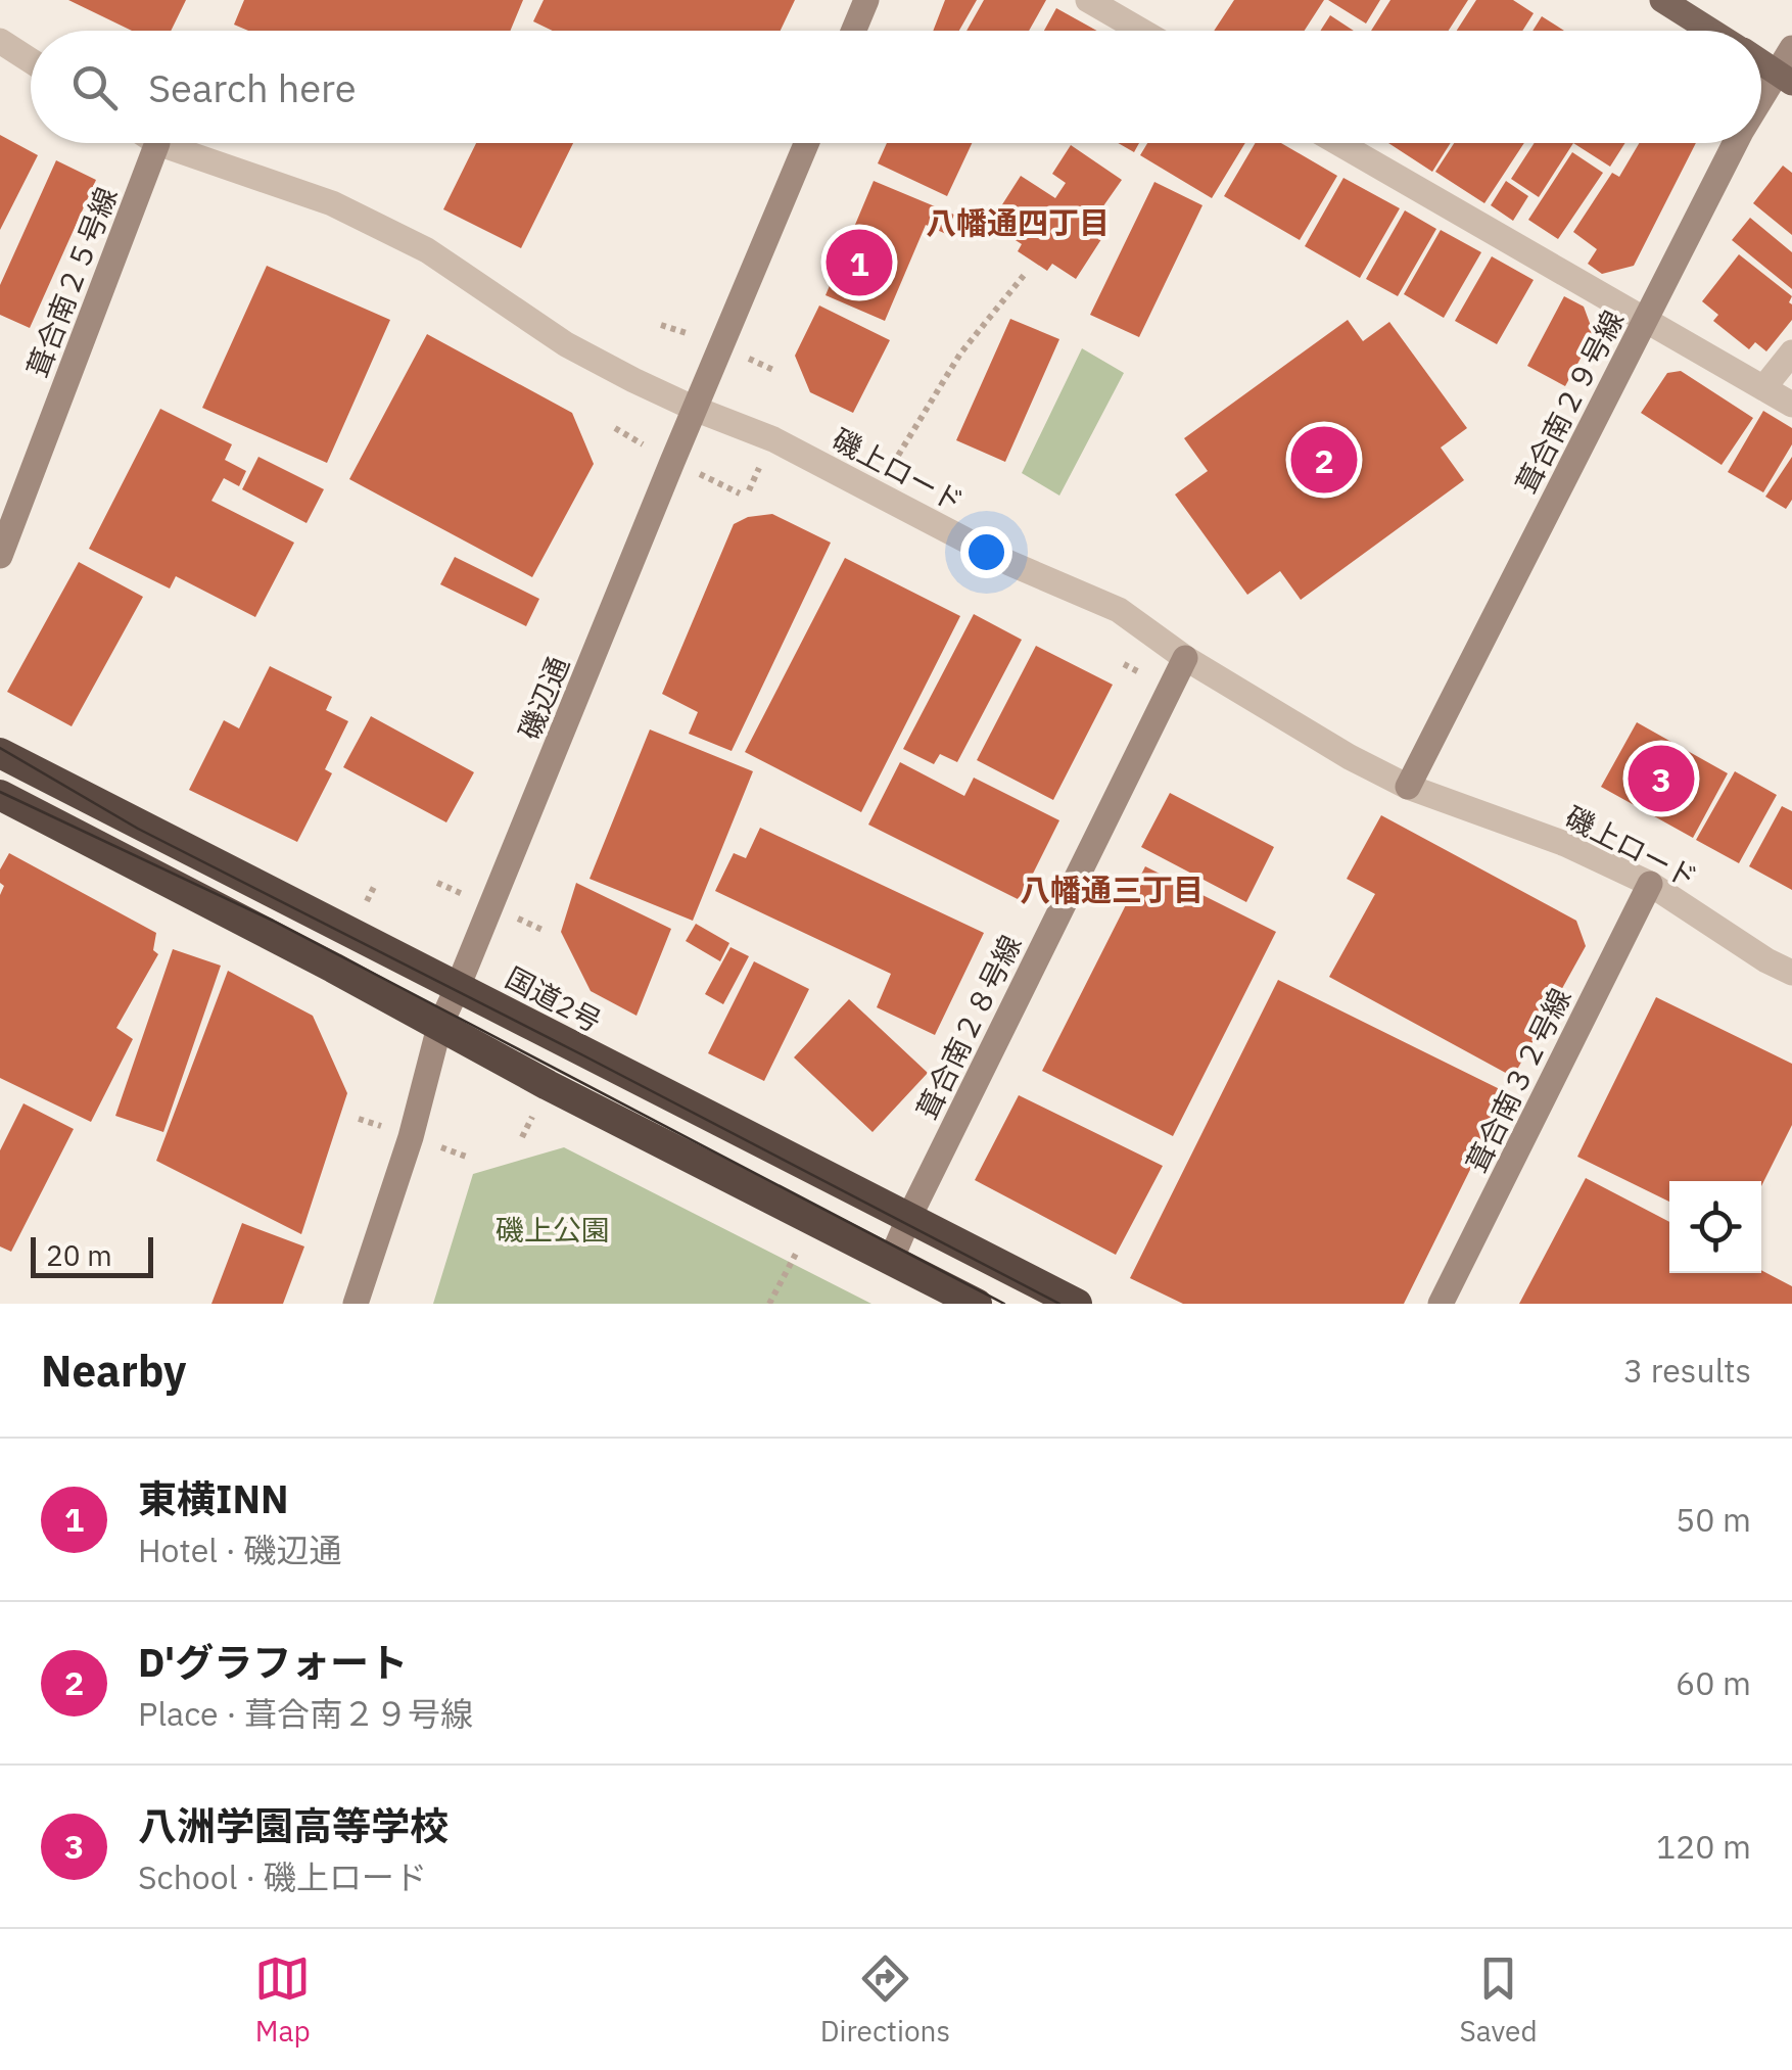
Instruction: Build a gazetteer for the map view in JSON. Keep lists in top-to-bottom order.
{
  "streets": {
    "highway": ["国道2号"],
    "street": [
      "葺合南２５号線",
      "葺合南２９号線",
      "磯上ロード",
      "磯辺通",
      "葺合南２８号線",
      "葺合南３２号線"
    ]
  },
  "crossings": [
    ["葺合南２５号線", "磯上ロード"],
    ["葺合南２９号線", "磯上ロード"],
    ["磯上ロード", "磯辺通"],
    ["磯上ロード", "葺合南２８号線"],
    ["磯上ロード", "葺合南３２号線"],
    ["磯辺通", "国道2号"],
    ["国道2号", "葺合南２８号線"]
  ],
  "districts": ["八幡通四丁目", "八幡通三丁目"],
  "parks": ["磯上公園"],
  "scale_bar": "20 m",
  "page": {
    "search": "Search here",
    "pins": ["1", "2", "3"],
    "scale": "20 m",
    "heading": ["Nearby", "3 results"],
    "list": [
      {
        "mark": "1",
        "name": "東横INN",
        "note": "Hotel · 磯辺通",
        "value": "50 m"
      },
      {
        "mark": "2",
        "name": "D'グラフォート",
        "note": "Place · 葺合南２９号線",
        "value": "60 m"
      },
      {
        "mark": "3",
        "name": "八洲学園高等学校",
        "note": "School · 磯上ロード",
        "value": "120 m"
      }
    ],
    "nav": ["Map", "Directions", "Saved"]
  }
}
